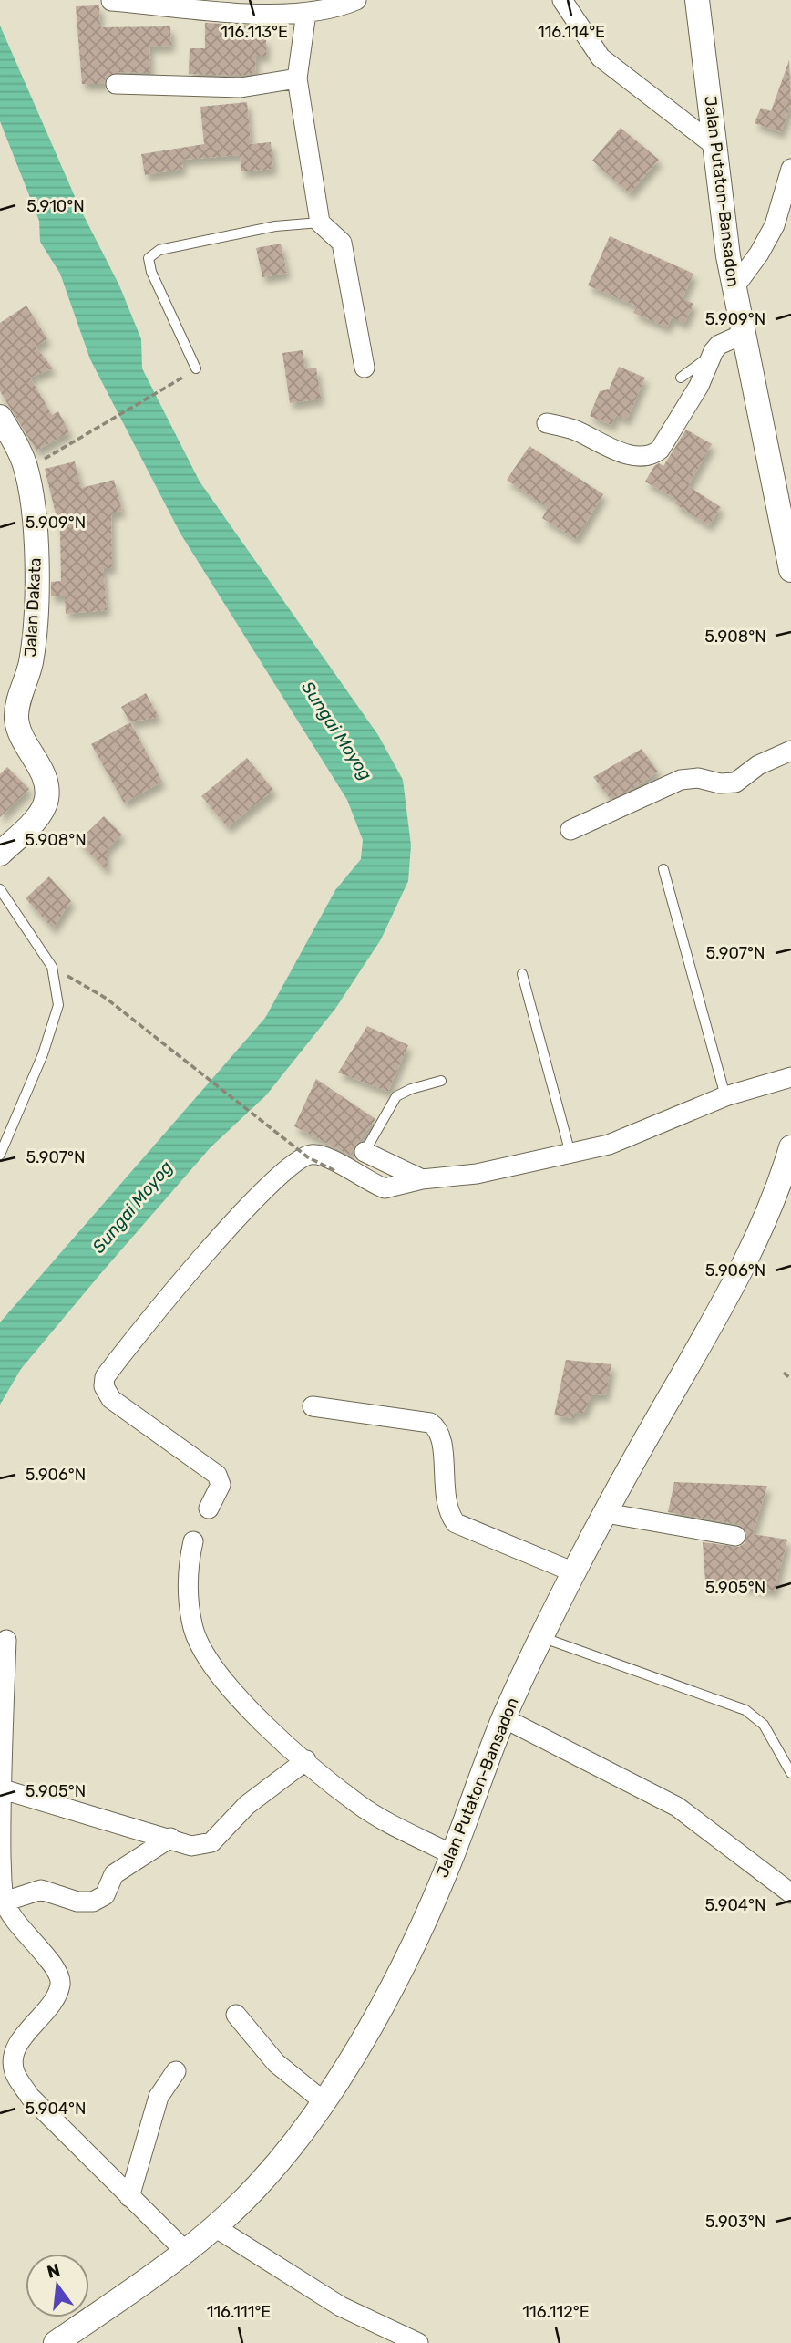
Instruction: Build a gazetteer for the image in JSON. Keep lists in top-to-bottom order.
{
  "streets": {
    "street": ["Jalan Putaton-Bansadon", "Jalan Dakata"]
  },
  "water": ["Sungai Moyog"],
  "north": "top",
  "coordinates": [
    "116.113°E",
    "116.114°E",
    "5.910°N",
    "5.909°N",
    "5.908°N",
    "5.907°N",
    "5.906°N",
    "5.905°N",
    "5.904°N",
    "5.903°N",
    "116.111°E",
    "116.112°E"
  ]
}
